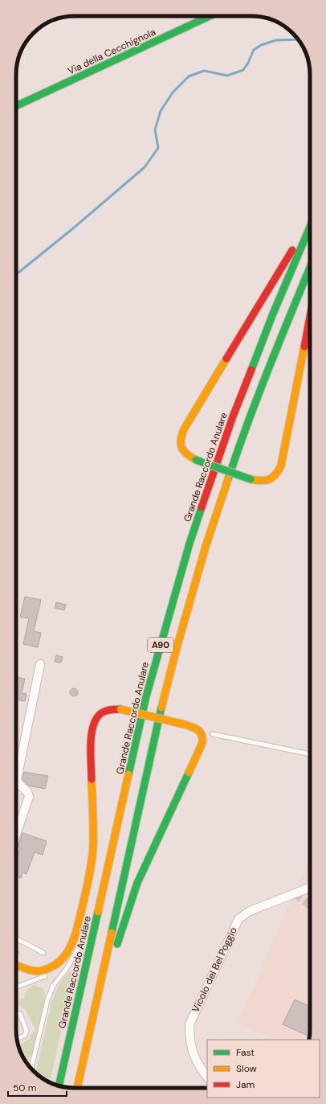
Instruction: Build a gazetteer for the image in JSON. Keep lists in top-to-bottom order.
{
  "streets": {
    "main road": ["Via della Cecchignola", "Grande Raccordo Anulare", "A90"],
    "street": ["Vicolo del Bel Poggio"]
  },
  "legend": ["Fast", "Slow", "Jam"],
  "scale_bar": "50 m"
}
